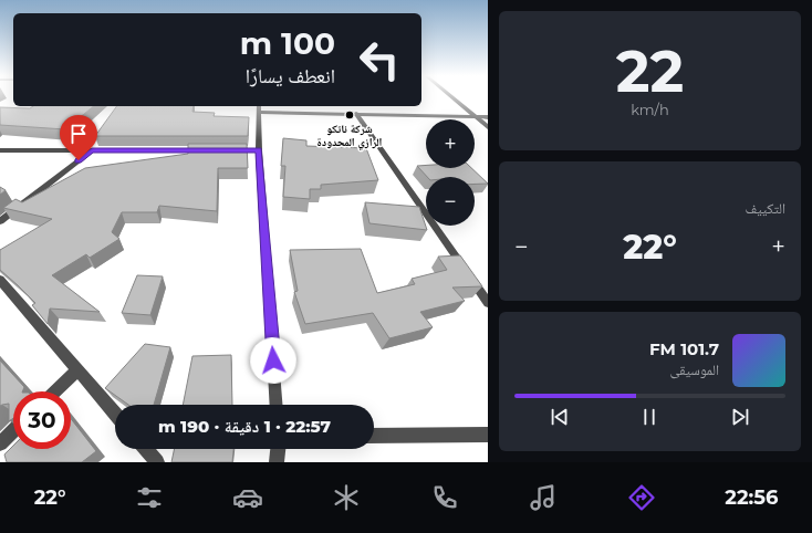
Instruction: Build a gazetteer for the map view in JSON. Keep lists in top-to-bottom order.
{
  "places": ["شركة ناتكو الرازي المحدودة"],
  "page": {
    "tile": [
      ["22", "km/h"],
      "التكييف"
    ],
    "turn": ["100 m", "انعطف يسارًا"],
    "map_buttons": ["+", "−"],
    "heat": ["−", "22°", "+"],
    "song": ["101.7 FM", "الموسيقى"],
    "limit": "30",
    "trip": "22:57 · 1 دقيقة · 190 m",
    "tabs": ["22:56", "22°"]
  }
}
